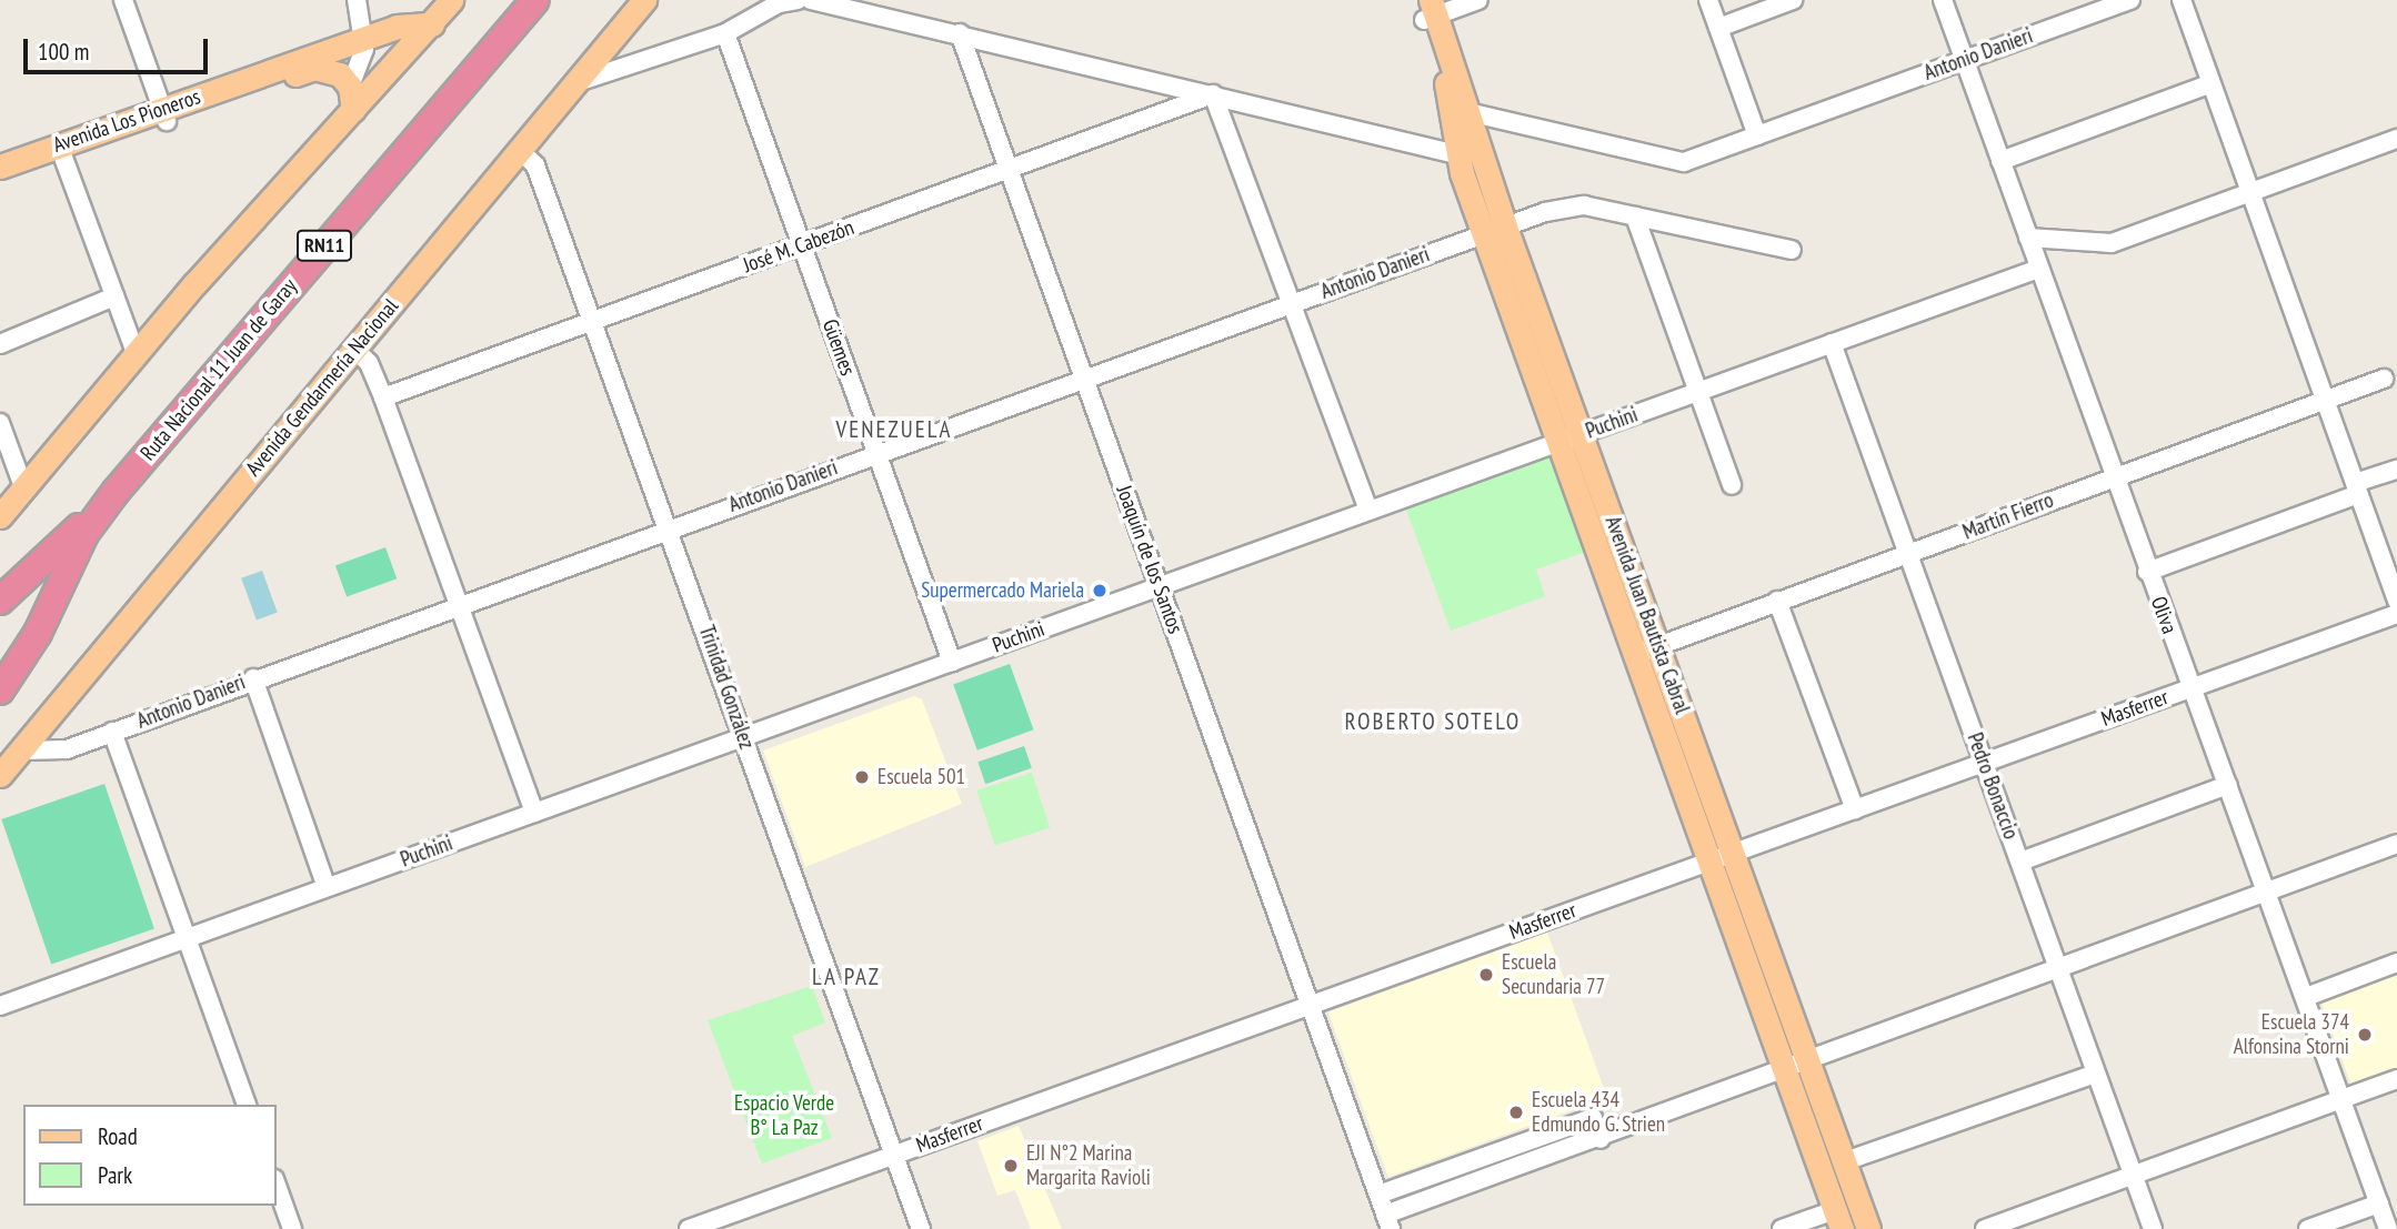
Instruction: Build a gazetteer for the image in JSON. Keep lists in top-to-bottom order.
{
  "streets": {
    "highway": ["RN11", "Ruta Nacional 11 Juan de Garay"],
    "main road": ["Avenida Los Pioneros", "Avenida Gendarmería Nacional", "Avenida Juan Bautista Cabral"],
    "street": [
      "Antonio Danieri",
      "José M. Cabezón",
      "Güemes",
      "Puchini",
      "Martín Fierro",
      "Joaquín de los Santos",
      "Oliva",
      "Trinidad González",
      "Masferrer",
      "Pedro Bonaccio"
    ]
  },
  "crossings": [
    ["Antonio Danieri", "Güemes"],
    ["Antonio Danieri", "Avenida Gendarmería Nacional"],
    ["Antonio Danieri", "Joaquín de los Santos"],
    ["Antonio Danieri", "Avenida Juan Bautista Cabral"],
    ["Antonio Danieri", "Oliva"],
    ["Antonio Danieri", "Trinidad González"],
    ["José M. Cabezón", "Güemes"],
    ["José M. Cabezón", "Joaquín de los Santos"],
    ["José M. Cabezón", "Trinidad González"],
    ["Güemes", "Puchini"],
    ["Avenida Gendarmería Nacional", "Trinidad González"],
    ["Puchini", "Joaquín de los Santos"],
    ["Puchini", "Avenida Juan Bautista Cabral"],
    ["Puchini", "Oliva"],
    ["Puchini", "Trinidad González"],
    ["Puchini", "Pedro Bonaccio"],
    ["Martín Fierro", "Avenida Juan Bautista Cabral"],
    ["Martín Fierro", "Oliva"],
    ["Martín Fierro", "Pedro Bonaccio"],
    ["Joaquín de los Santos", "Masferrer"],
    ["Avenida Juan Bautista Cabral", "Masferrer"],
    ["Oliva", "Masferrer"],
    ["Trinidad González", "Masferrer"],
    ["Masferrer", "Pedro Bonaccio"]
  ],
  "districts": ["VENEZUELA", "ROBERTO SOTELO", "LA PAZ"],
  "parks": ["Espacio Verde B° La Paz"],
  "places": [
    "Supermercado Mariela",
    "Escuela 501",
    "Escuela Secundaria 77",
    "Escuela 374 Alfonsina Storni",
    "Escuela 434 Edmundo G. Strien",
    "EJI N°2 Marina Margarita Ravioli"
  ],
  "legend": ["Road", "Park"],
  "scale_bar": "100 m"
}
